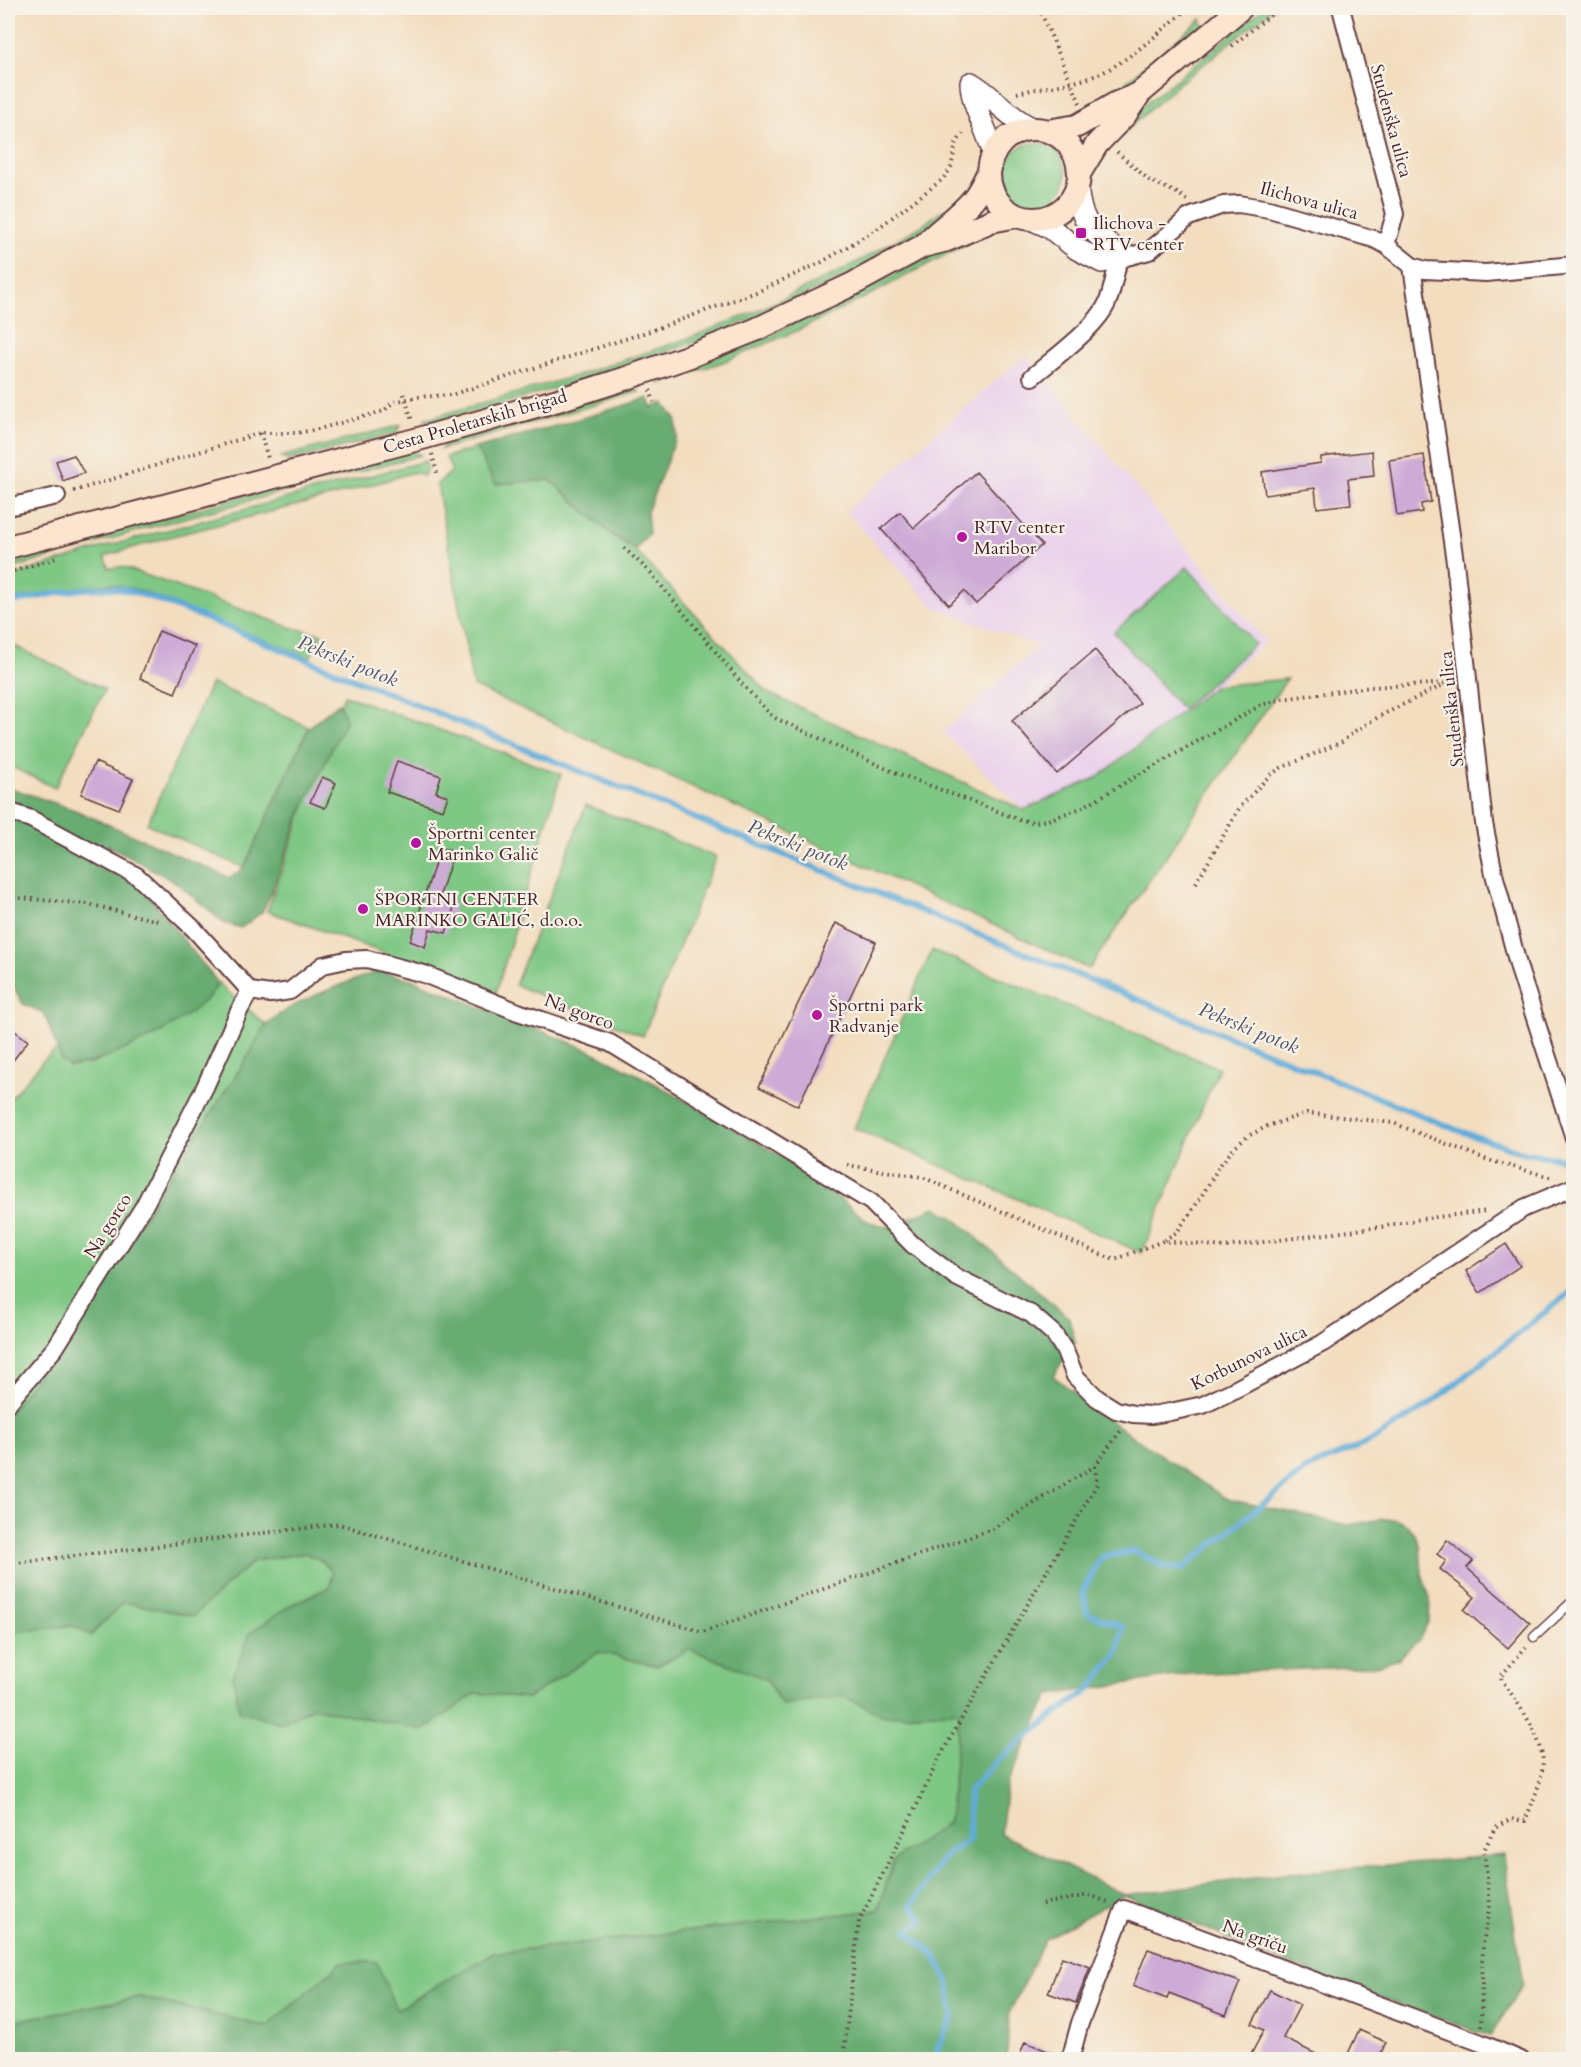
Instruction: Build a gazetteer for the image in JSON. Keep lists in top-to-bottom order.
{
  "streets": {
    "main road": ["Cesta Proletarskih brigad"],
    "street": [
      "Studenška ulica",
      "Ilichova ulica",
      "Na gorco",
      "Korbunova ulica",
      "Na griču"
    ]
  },
  "crossings": [
    ["Studenška ulica", "Ilichova ulica"],
    ["Na gorco", "Korbunova ulica"]
  ],
  "water": ["Pekrski potok"],
  "places": {
    "transit": ["Ilichova - RTV center"],
    "other": [
      "RTV center Maribor",
      "Športni center Marinko Galič",
      "ŠPORTNI CENTER MARINKO GALIĆ, d.o.o.",
      "Športni park Radvanje"
    ]
  }
}
